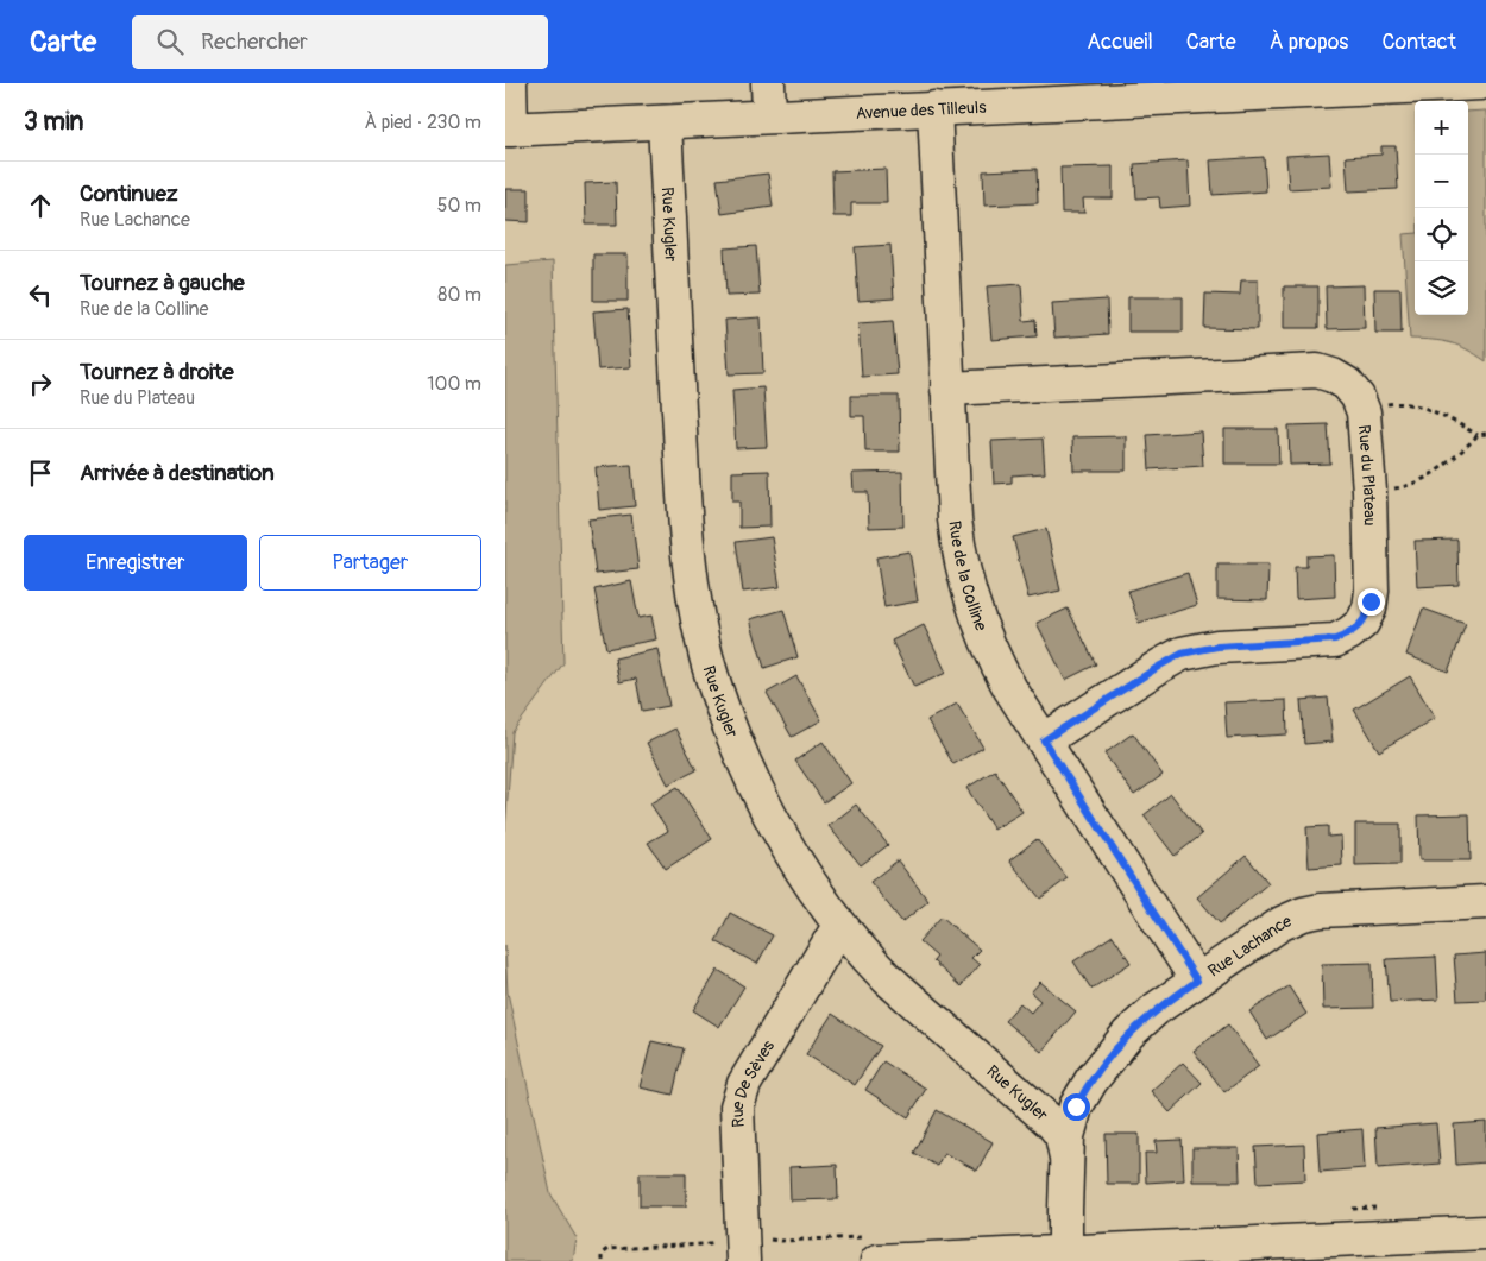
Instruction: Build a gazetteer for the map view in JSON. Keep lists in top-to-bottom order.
{
  "streets": {
    "street": [
      "Avenue des Tilleuls",
      "Rue Kugler",
      "Rue du Plateau",
      "Rue de la Colline",
      "Rue Lachance",
      "Rue De Sèves"
    ]
  },
  "crossings": [
    ["Avenue des Tilleuls", "Rue Kugler"],
    ["Avenue des Tilleuls", "Rue de la Colline"],
    ["Rue Kugler", "Rue Lachance"],
    ["Rue Kugler", "Rue De Sèves"],
    ["Rue du Plateau", "Rue de la Colline"],
    ["Rue de la Colline", "Rue Lachance"]
  ],
  "page": {
    "header": "Carte",
    "search": "Rechercher",
    "nav": [
      "Accueil",
      "Carte",
      "À propos",
      "Contact"
    ],
    "heading": ["3 min", "À pied · 230 m"],
    "map_buttons": ["+", "−"],
    "list": [
      ["Continuez", "Rue Lachance", "50 m"],
      ["Tournez à gauche", "Rue de la Colline", "80 m"],
      ["Tournez à droite", "Rue du Plateau", "100 m"],
      "Arrivée à destination"
    ],
    "buttons": ["Enregistrer", "Partager"]
  }
}
